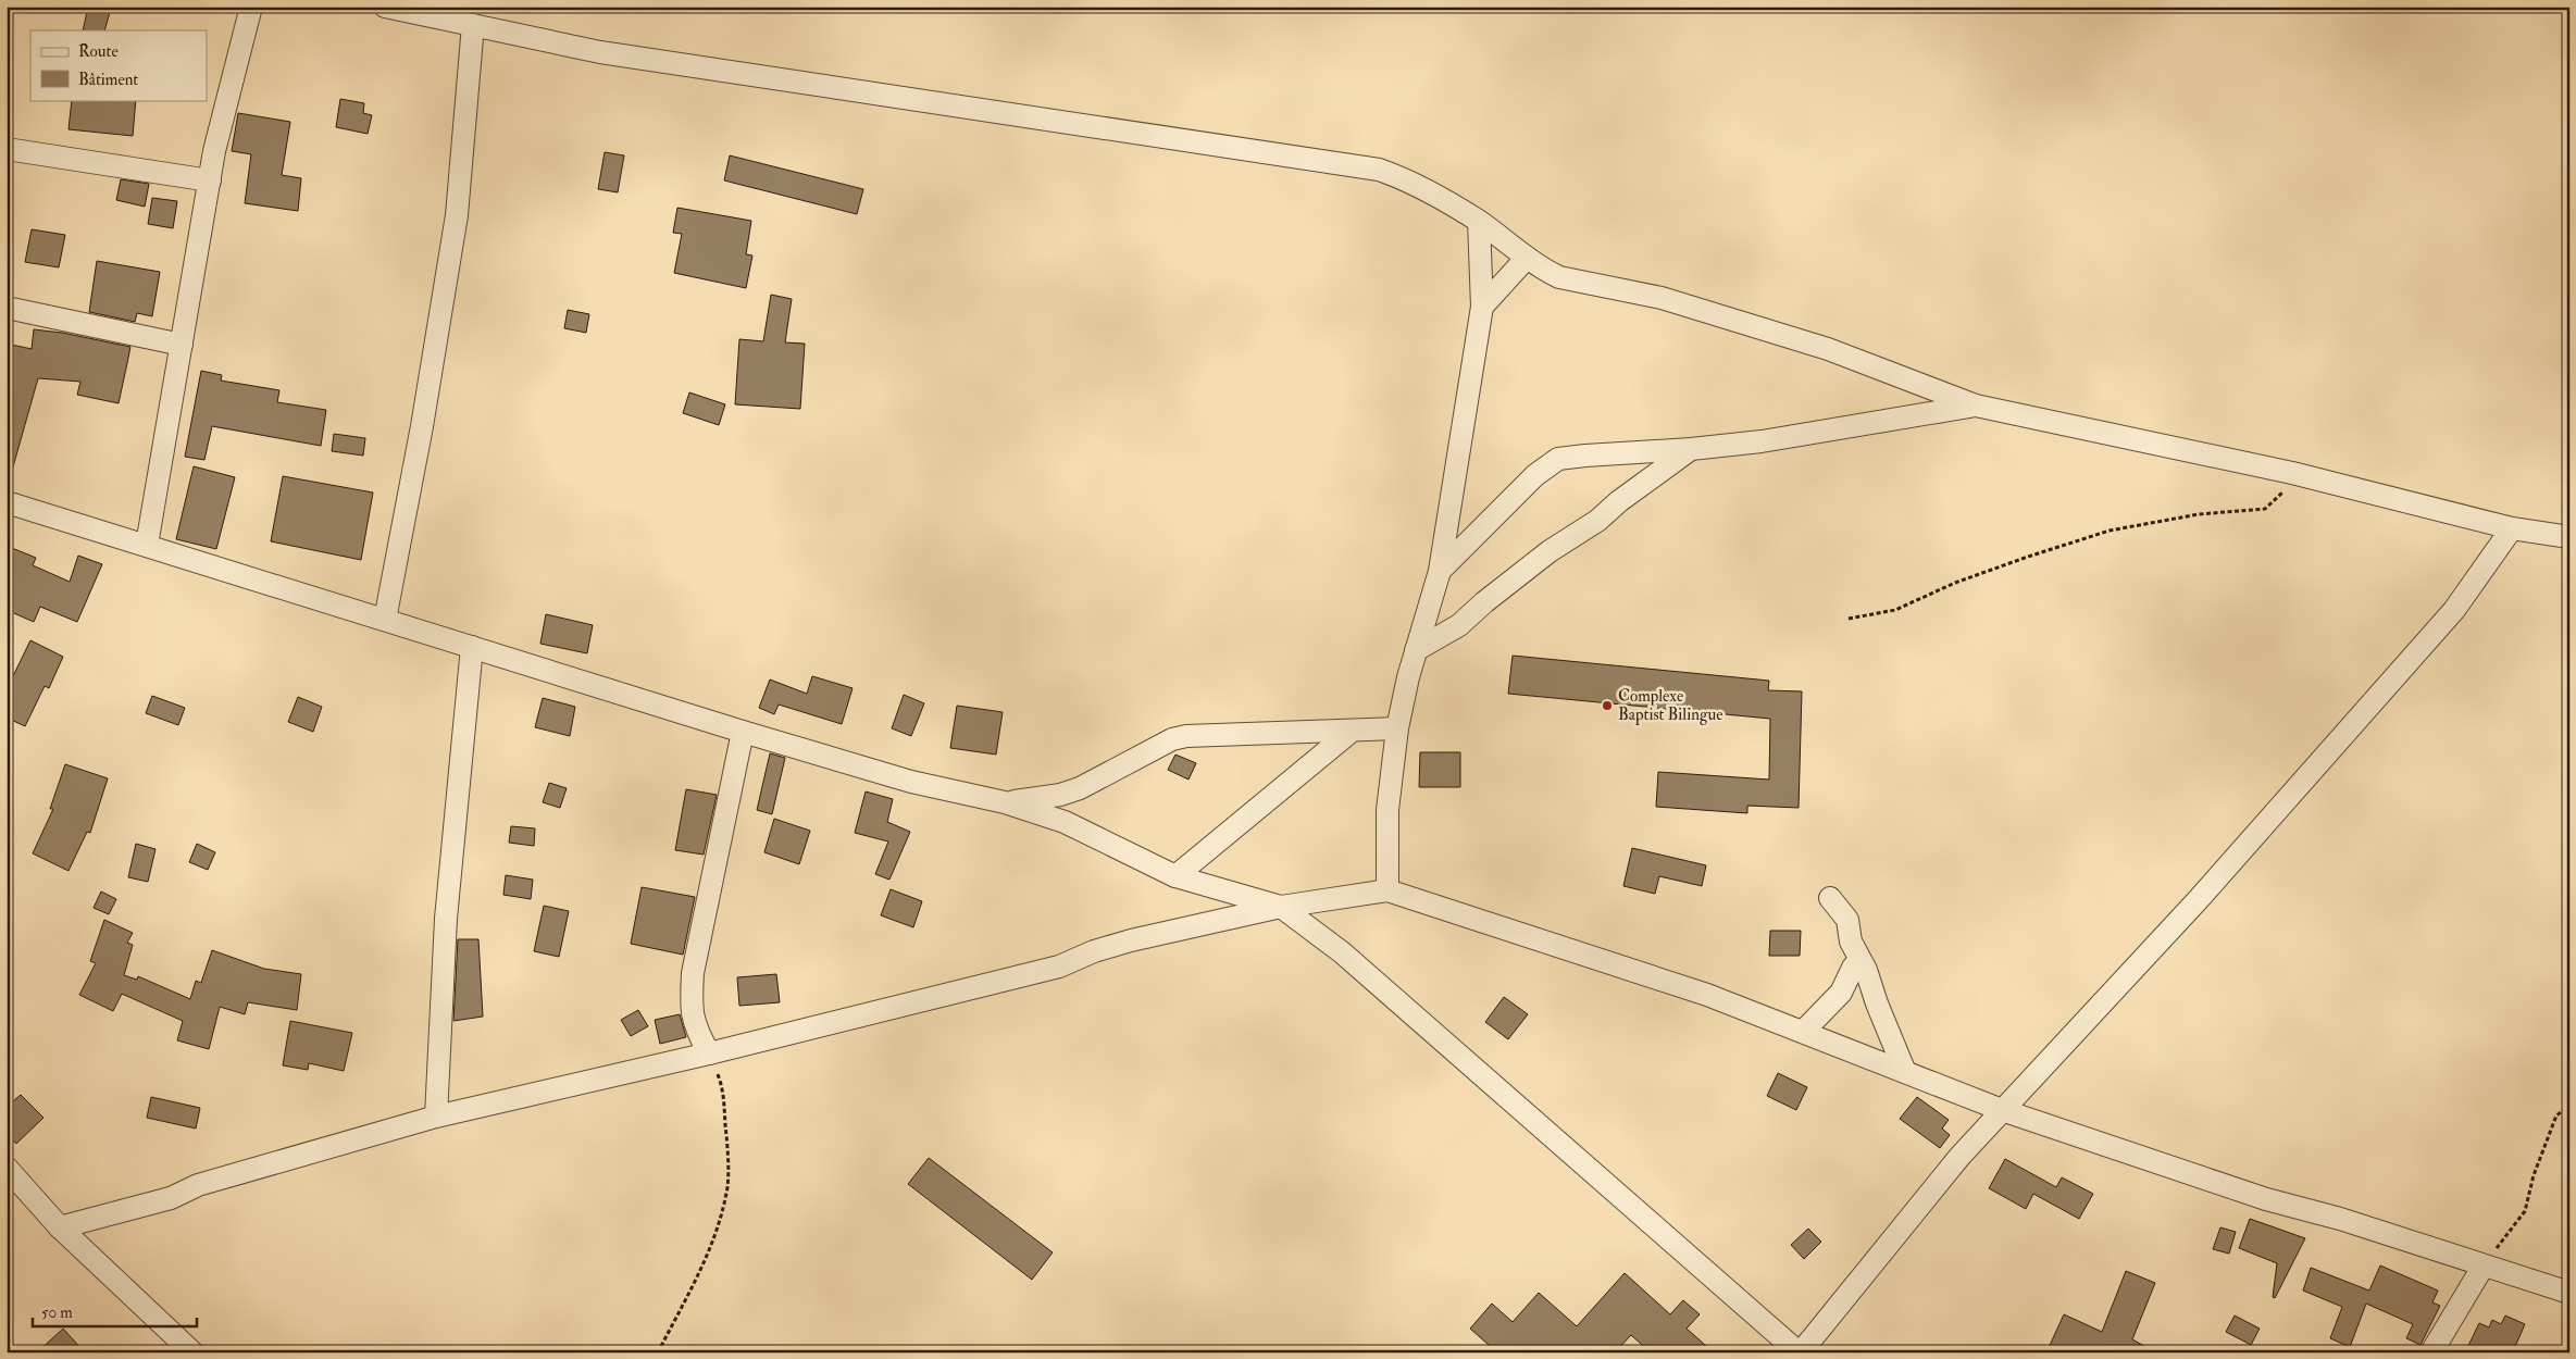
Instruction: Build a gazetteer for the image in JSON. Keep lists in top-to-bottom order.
{
  "places": ["Complexe Baptist Bilingue"],
  "legend": ["Route", "Bâtiment"],
  "scale_bar": "50 m"
}
